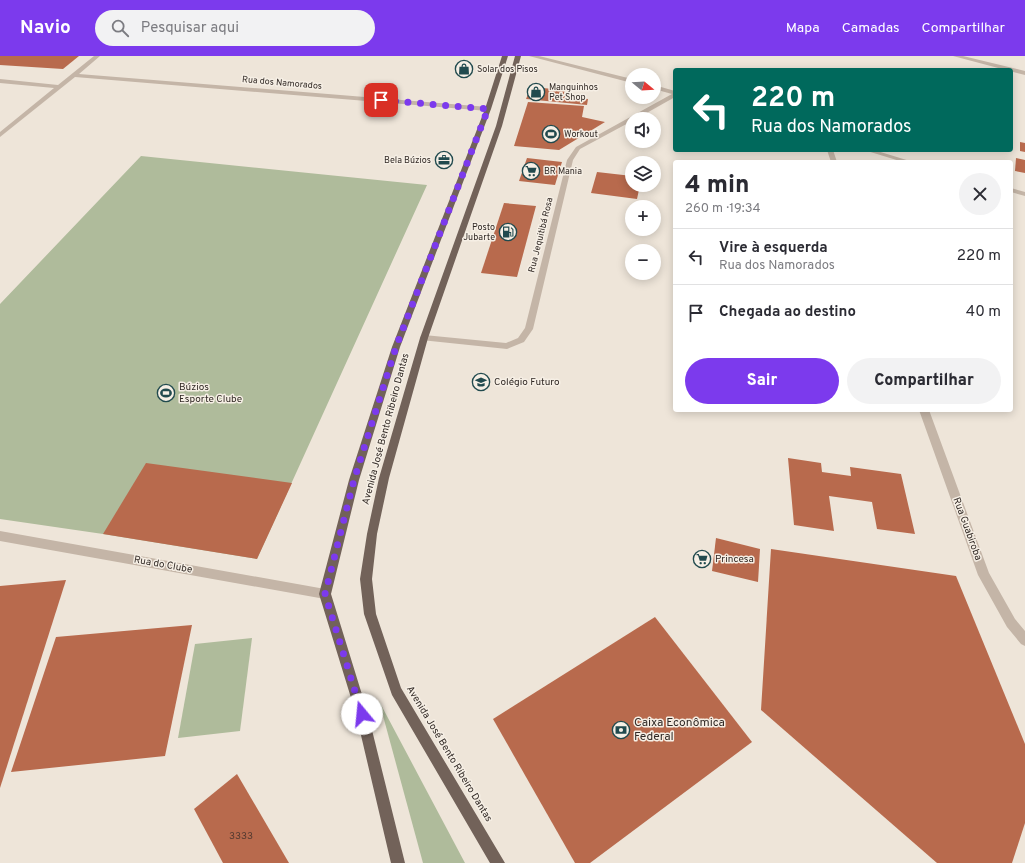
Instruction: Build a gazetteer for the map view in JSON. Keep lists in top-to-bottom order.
{
  "streets": {
    "main road": ["Avenida José Bento Ribeiro Dantas"],
    "street": [
      "Rua dos Namorados",
      "Rua Jequitibá Rosa",
      "Rua Guabiroba",
      "Rua do Clube"
    ]
  },
  "crossings": [
    ["Rua dos Namorados", "Avenida José Bento Ribeiro Dantas"],
    ["Rua Jequitibá Rosa", "Avenida José Bento Ribeiro Dantas"],
    ["Avenida José Bento Ribeiro Dantas", "Rua do Clube"]
  ],
  "places": {
    "shop": ["Solar dos Pisos", "Manguinhos Pet Shop"],
    "sports": ["Workout", "Búzios Esporte Clube"],
    "office": ["Bela Búzios"],
    "supermarket": ["BR Mania", "Princesa"],
    "fuel station": ["Posto Jubarte"],
    "school or university": ["Colégio Futuro"],
    "bank": ["Caixa Econômica Federal"]
  },
  "house_numbers": ["3333"],
  "north": "right",
  "page": {
    "header": "Navio",
    "search": "Pesquisar aqui",
    "nav": ["Mapa", "Camadas", "Compartilhar"],
    "map_buttons": ["+", "−"],
    "turn": ["220 m", "Rua dos Namorados"],
    "heading": ["4 min", "260 m · 19:34"],
    "list": [
      {
        "name": "Vire à esquerda",
        "note": "Rua dos Namorados",
        "value": "220 m"
      },
      {
        "name": "Chegada ao destino",
        "value": "40 m"
      }
    ],
    "buttons": ["Sair", "Compartilhar"]
  }
}
